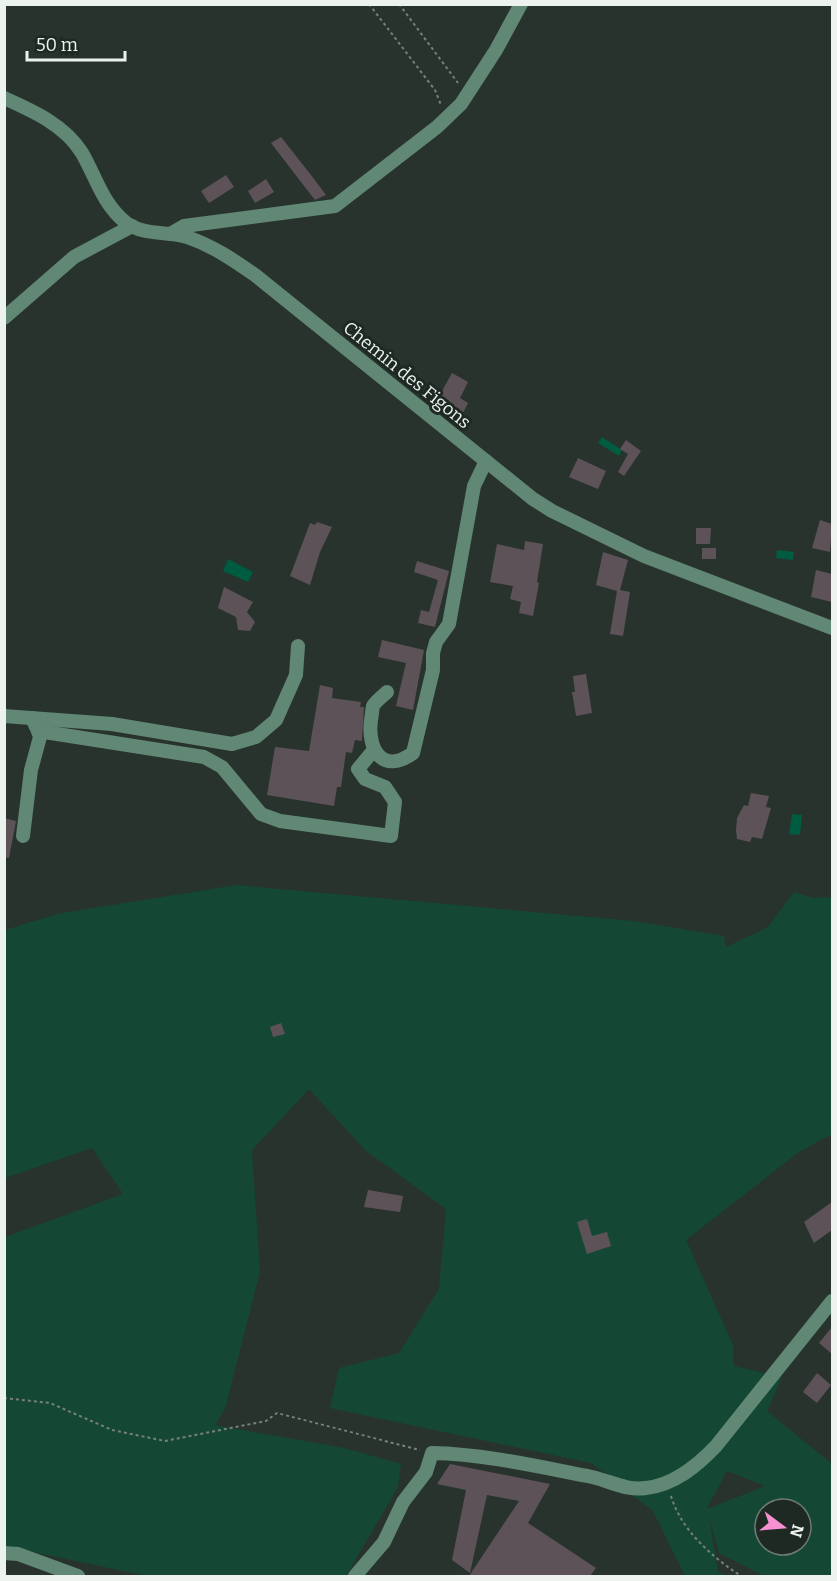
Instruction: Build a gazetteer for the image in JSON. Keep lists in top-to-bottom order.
{
  "streets": {
    "street": ["Chemin des Figons"]
  },
  "scale_bar": "50 m",
  "north": "right"
}
